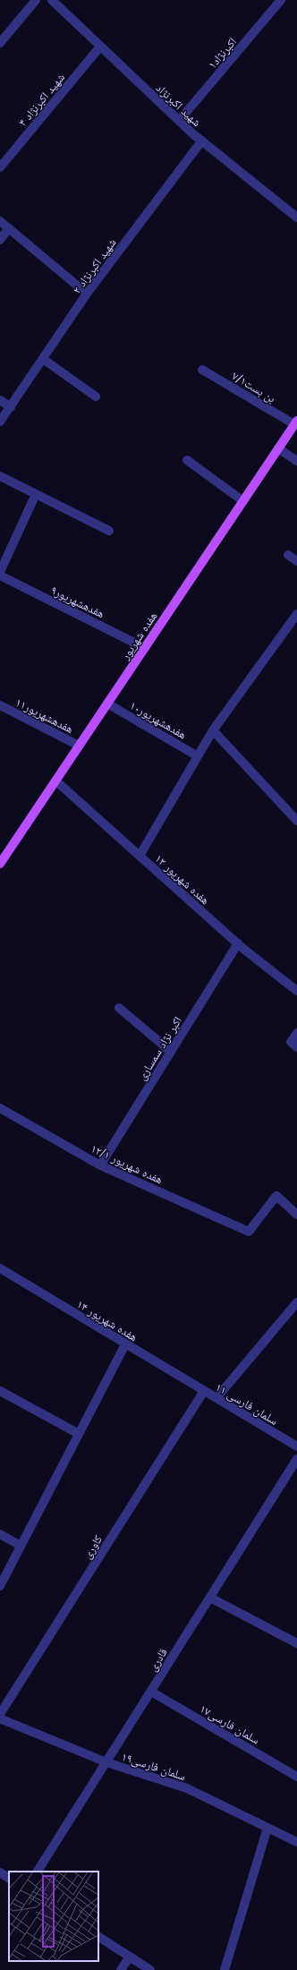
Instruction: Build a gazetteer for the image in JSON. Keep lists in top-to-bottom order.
{
  "streets": {
    "main road": ["هفده شهریور"],
    "street": [
      "اکبرنژاد۱",
      "شهید اکبرنژاد ۴",
      "شهید اکبرنژاد",
      "شهید اکبرنژاد ۲",
      "بن بست۷/۱",
      "هفدهشهریور۹",
      "هفدهشهریور۱۱",
      "هفدهشهریور۱۰",
      "هفده شهریور ۱۲",
      "اکبر نژاد سمساری",
      "هفده شهریور ۱۲/۱",
      "هفده شهریور ۱۴",
      "سلمان فارسی ۱۱",
      "کاوری",
      "قادری",
      "سلمان فارسی۱۷",
      "سلمان فارسی۱۹"
    ]
  },
  "crossings": [
    ["اکبرنژاد۱", "شهید اکبرنژاد"],
    ["شهید اکبرنژاد ۴", "شهید اکبرنژاد"],
    ["شهید اکبرنژاد", "شهید اکبرنژاد ۲"],
    ["بن بست۷/۱", "هفده شهریور"],
    ["هفدهشهریور۹", "هفده شهریور"],
    ["هفده شهریور", "هفدهشهریور۱۱"],
    ["هفده شهریور", "هفدهشهریور۱۰"],
    ["هفده شهریور", "هفده شهریور ۱۲"],
    ["هفده شهریور ۱۲", "اکبر نژاد سمساری"],
    ["اکبر نژاد سمساری", "هفده شهریور ۱۲/۱"],
    ["هفده شهریور ۱۴", "سلمان فارسی ۱۱"],
    ["هفده شهریور ۱۴", "کاوری"],
    ["سلمان فارسی ۱۱", "کاوری"],
    ["قادری", "سلمان فارسی۱۷"],
    ["قادری", "سلمان فارسی۱۹"]
  ]
}
